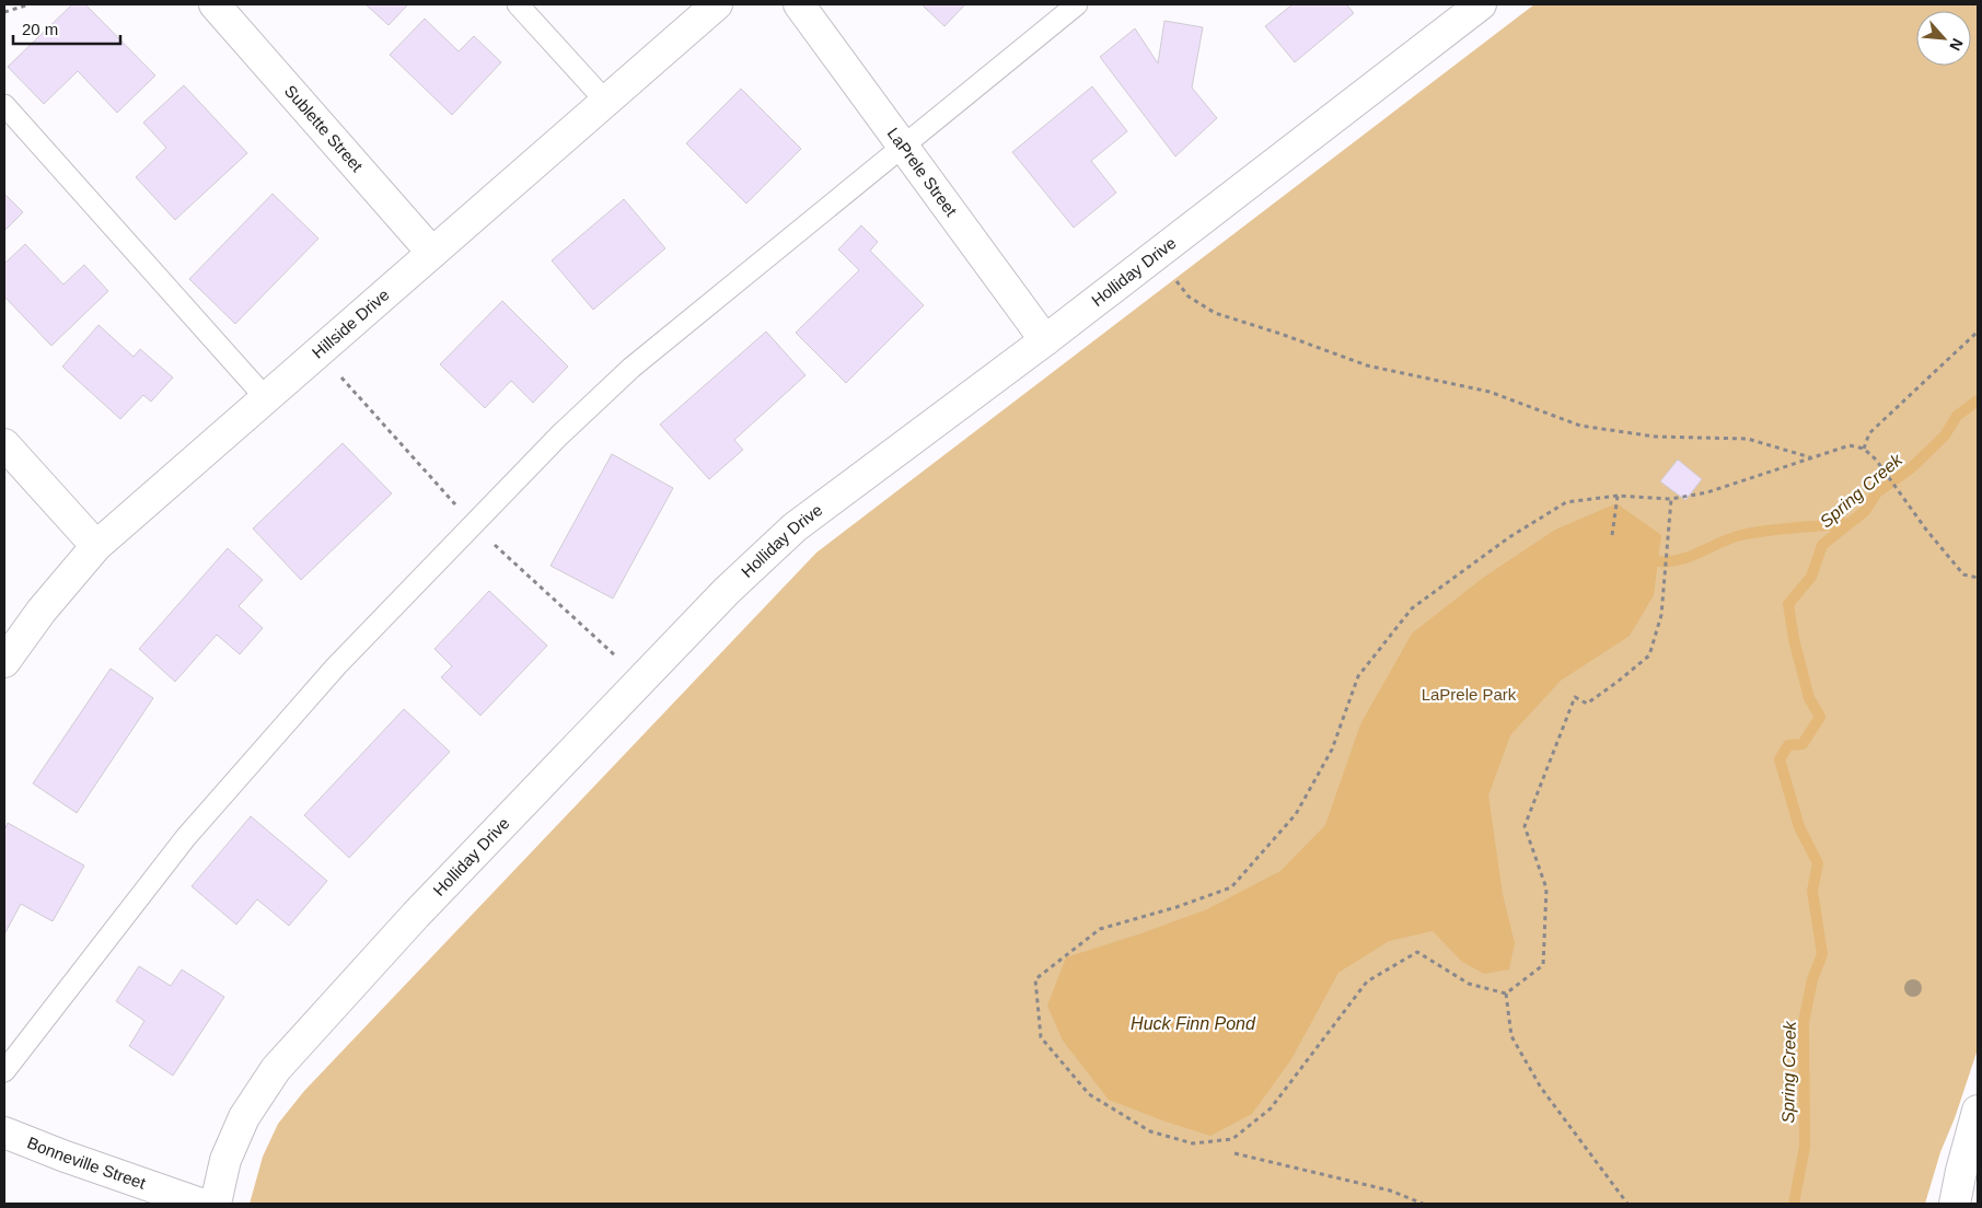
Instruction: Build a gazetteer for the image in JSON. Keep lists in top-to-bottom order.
{
  "streets": {
    "street": [
      "Sublette Street",
      "LaPrele Street",
      "Holliday Drive",
      "Hillside Drive",
      "Bonneville Street"
    ]
  },
  "crossings": [
    ["Sublette Street", "Hillside Drive"],
    ["LaPrele Street", "Holliday Drive"]
  ],
  "water": ["Spring Creek", "Huck Finn Pond"],
  "parks": ["LaPrele Park"],
  "scale_bar": "20 m",
  "north": "bottom right"
}
